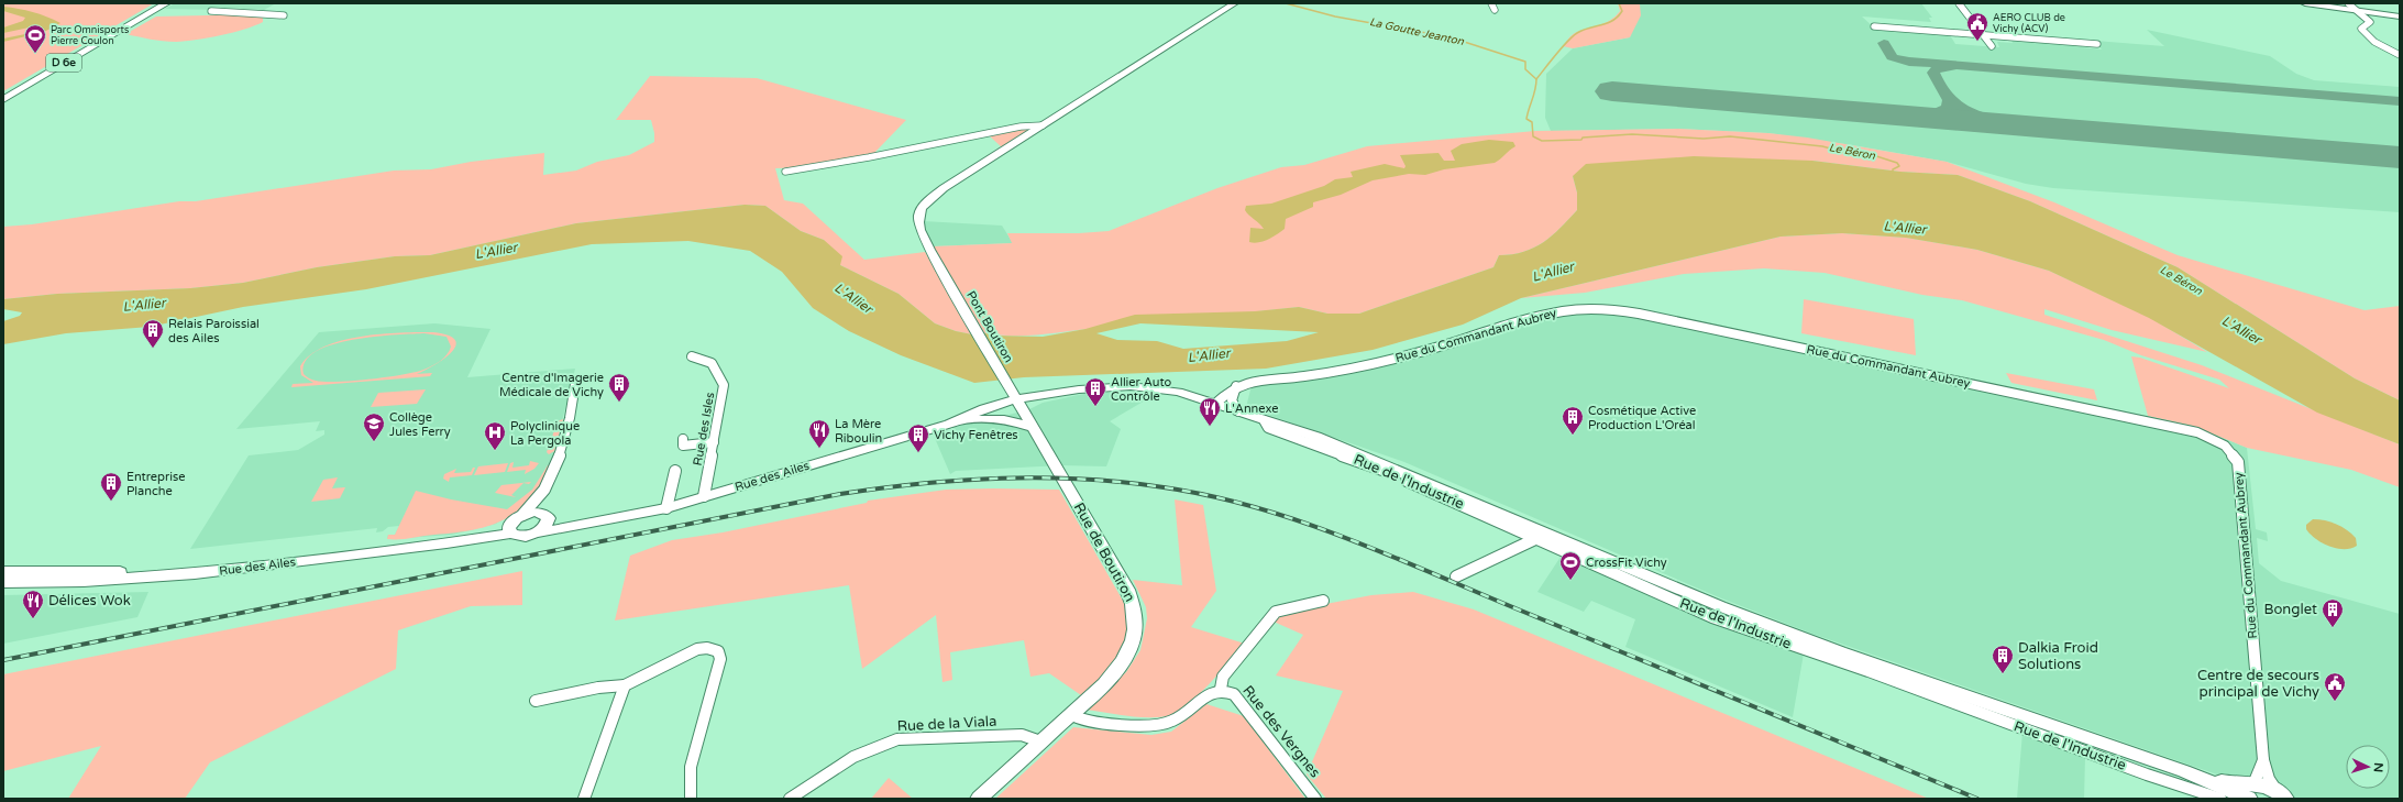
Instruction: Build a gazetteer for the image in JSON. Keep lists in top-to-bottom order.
{
  "streets": {
    "main road": [
      "D 6e",
      "Pont Boutiron",
      "Rue des Ailes",
      "Rue de l'Industrie",
      "Rue de Boutiron"
    ],
    "street": [
      "Rue du Commandant Aubrey",
      "Rue des Isles",
      "Rue de la Viala",
      "Rue des Vergnes"
    ]
  },
  "crossings": [
    ["Pont Boutiron", "Rue des Ailes"],
    ["Pont Boutiron", "Rue de l'Industrie"],
    ["Pont Boutiron", "Rue de Boutiron"],
    ["Rue du Commandant Aubrey", "Rue de l'Industrie"],
    ["Rue des Isles", "Rue des Ailes"],
    ["Rue des Ailes", "Rue de l'Industrie"],
    ["Rue des Ailes", "Rue de Boutiron"],
    ["Rue de l'Industrie", "Rue de Boutiron"],
    ["Rue de Boutiron", "Rue de la Viala"]
  ],
  "water": ["La Goutte Jeanton", "Le Béron", "L'Allier"],
  "places": {
    "public building": ["AERO CLUB de Vichy (ACV)", "Centre de secours principal de Vichy"],
    "sports": ["Parc Omnisports Pierre Coulon", "CrossFit Vichy"],
    "building": [
      "Relais Paroissial des Ailes",
      "Centre d'Imagerie Médicale de Vichy",
      "Allier Auto Contrôle",
      "Cosmétique Active Production L'Oréal",
      "Vichy Fenêtres",
      "Entreprise Planche",
      "Bonglet",
      "Dalkia Froid Solutions"
    ],
    "restaurant": ["L'Annexe", "La Mère Riboulin", "Délices Wok"],
    "school or university": ["Collège Jules Ferry"],
    "hospital": ["Polyclinique La Pergola"]
  },
  "north": "right"
}
